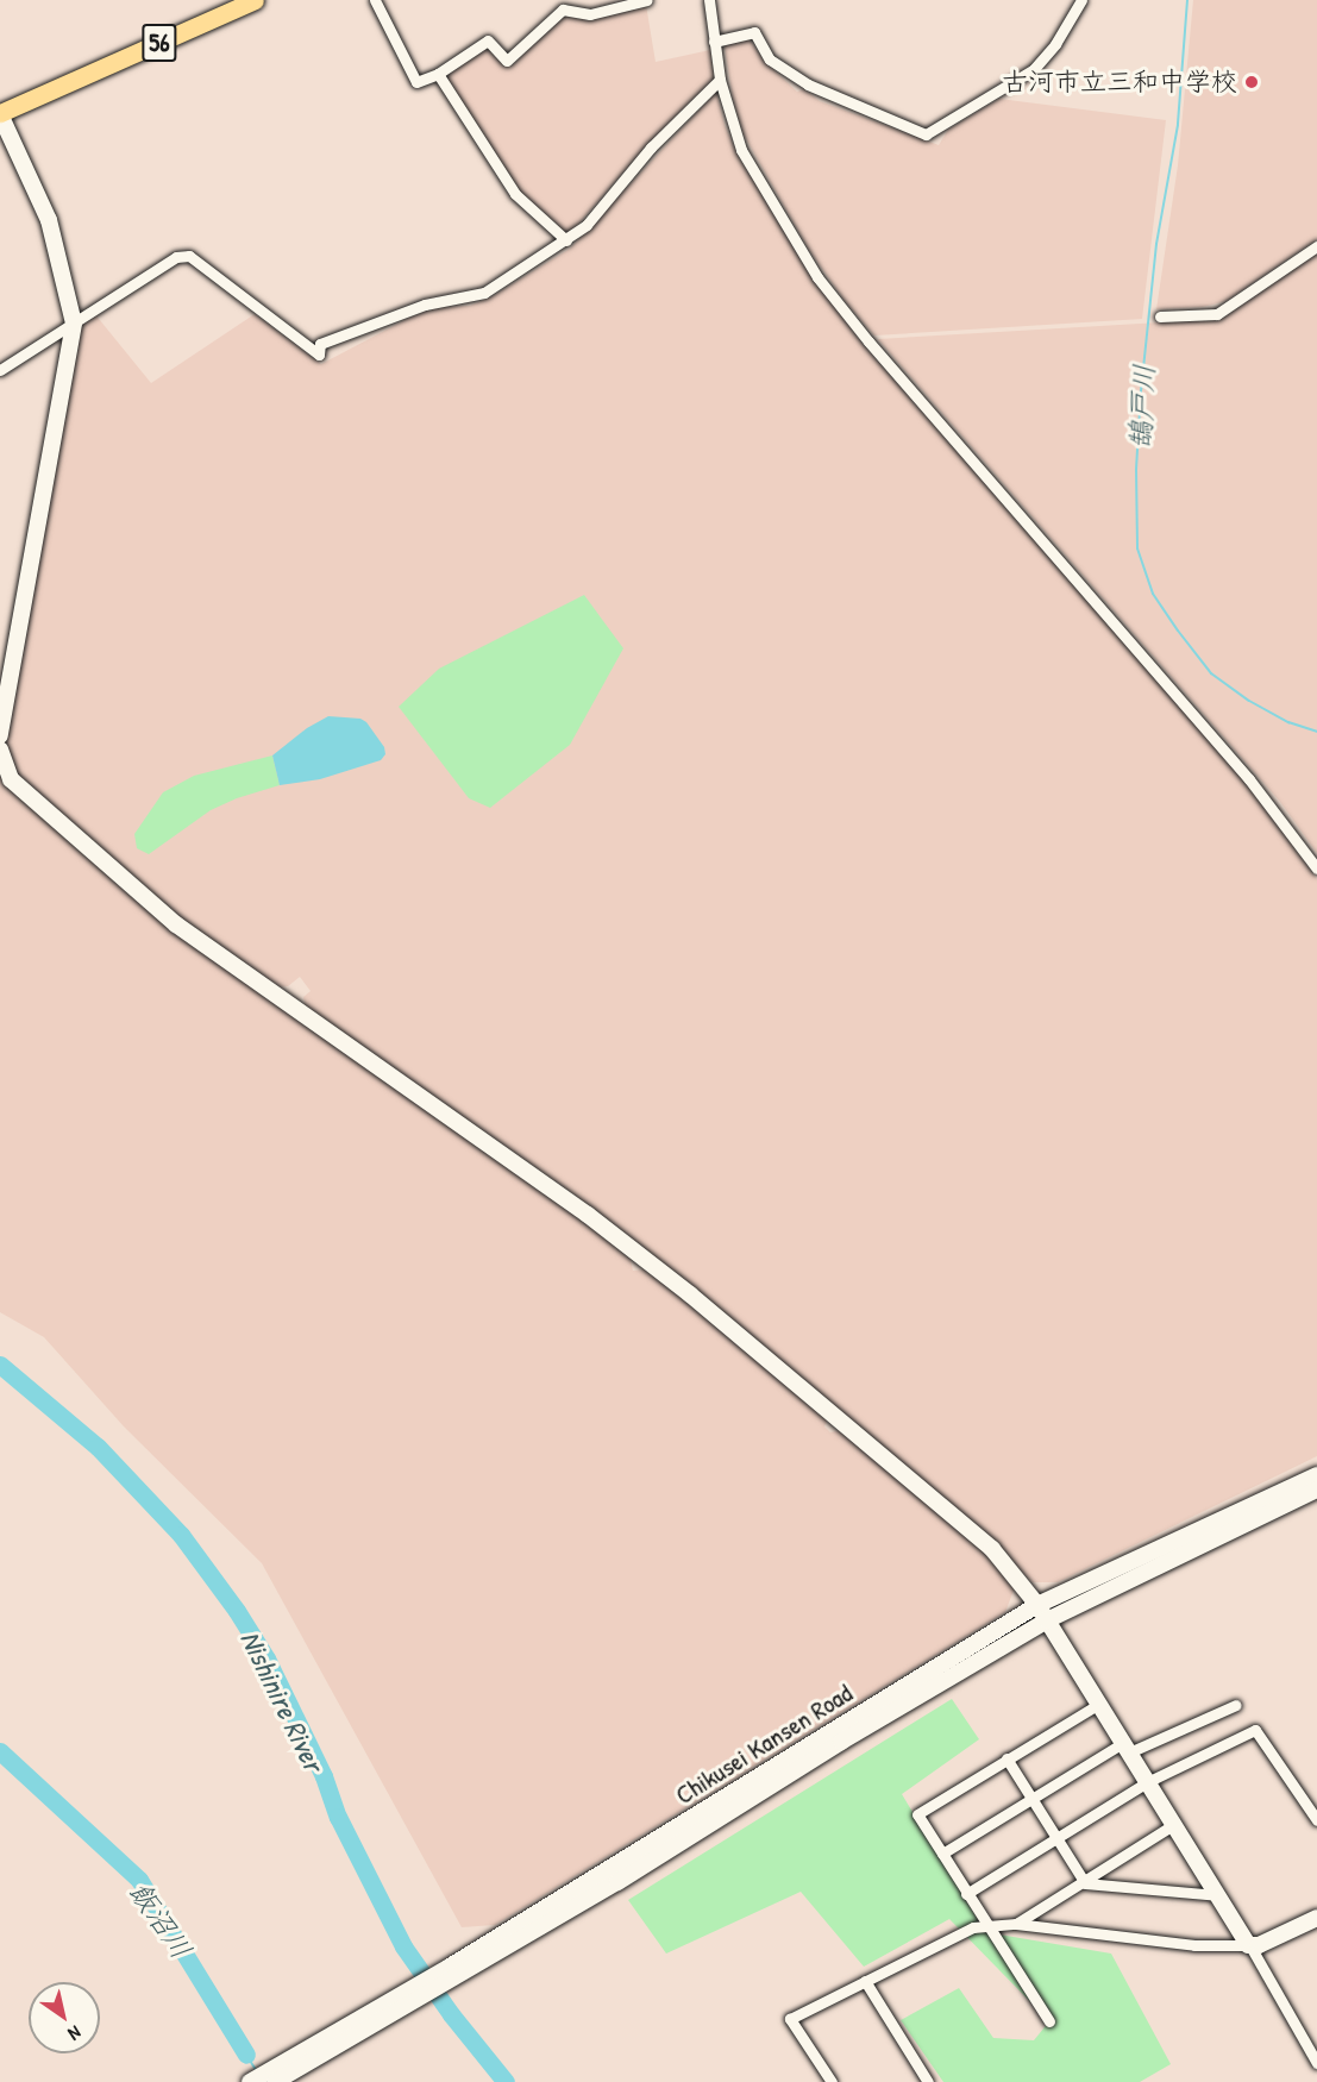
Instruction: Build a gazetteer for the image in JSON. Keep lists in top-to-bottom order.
{
  "streets": {
    "main road": ["56"],
    "street": ["Chikusei Kansen Road"]
  },
  "water": ["鵠戸川", "Nishinire River", "飯沼川"],
  "places": ["古河市立三和中学校"],
  "north": "bottom right"
}
